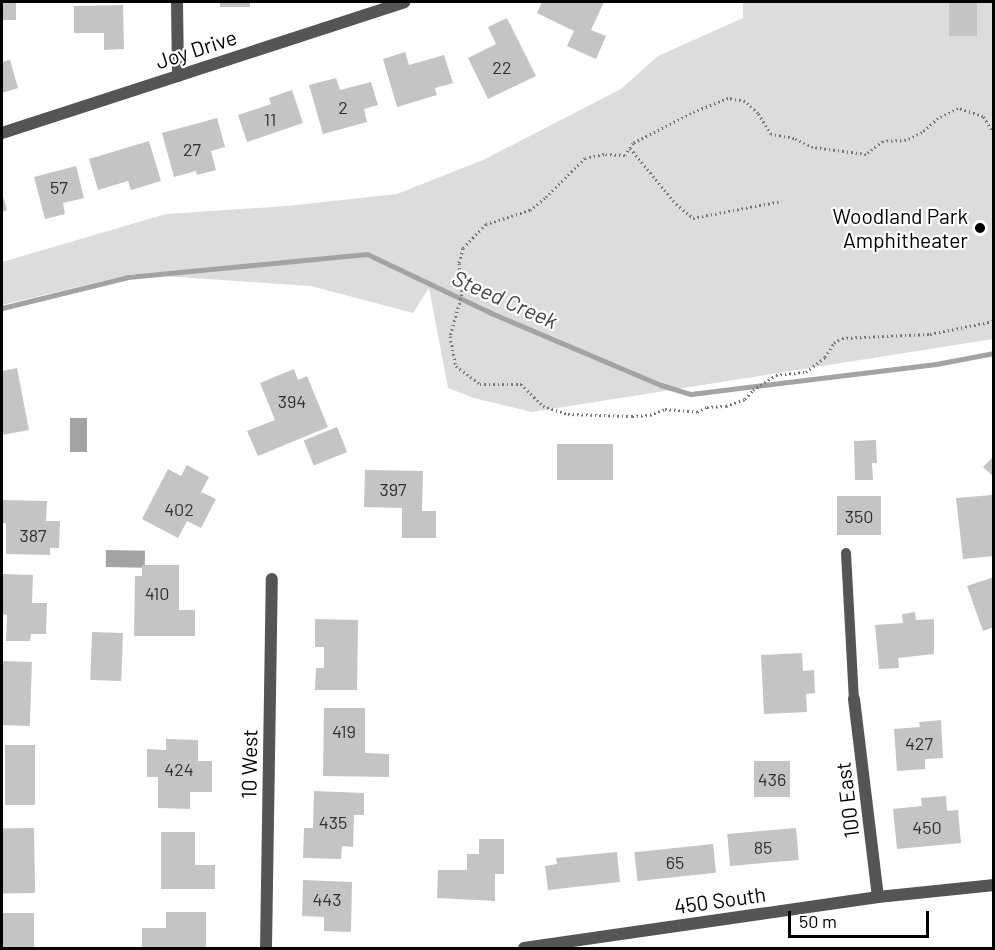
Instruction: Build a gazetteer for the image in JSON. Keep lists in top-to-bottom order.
{
  "streets": {
    "street": [
      "Joy Drive",
      "10 West",
      "100 East",
      "450 South"
    ]
  },
  "crossings": [
    ["100 East", "450 South"]
  ],
  "water": ["Steed Creek"],
  "places": ["Woodland Park Amphitheater"],
  "house_numbers": [
    "22",
    "2",
    "11",
    "27",
    "57",
    "394",
    "397",
    "402",
    "350",
    "387",
    "410",
    "419",
    "427",
    "424",
    "436",
    "435",
    "450",
    "85",
    "65",
    "443"
  ],
  "scale_bar": "50 m"
}
